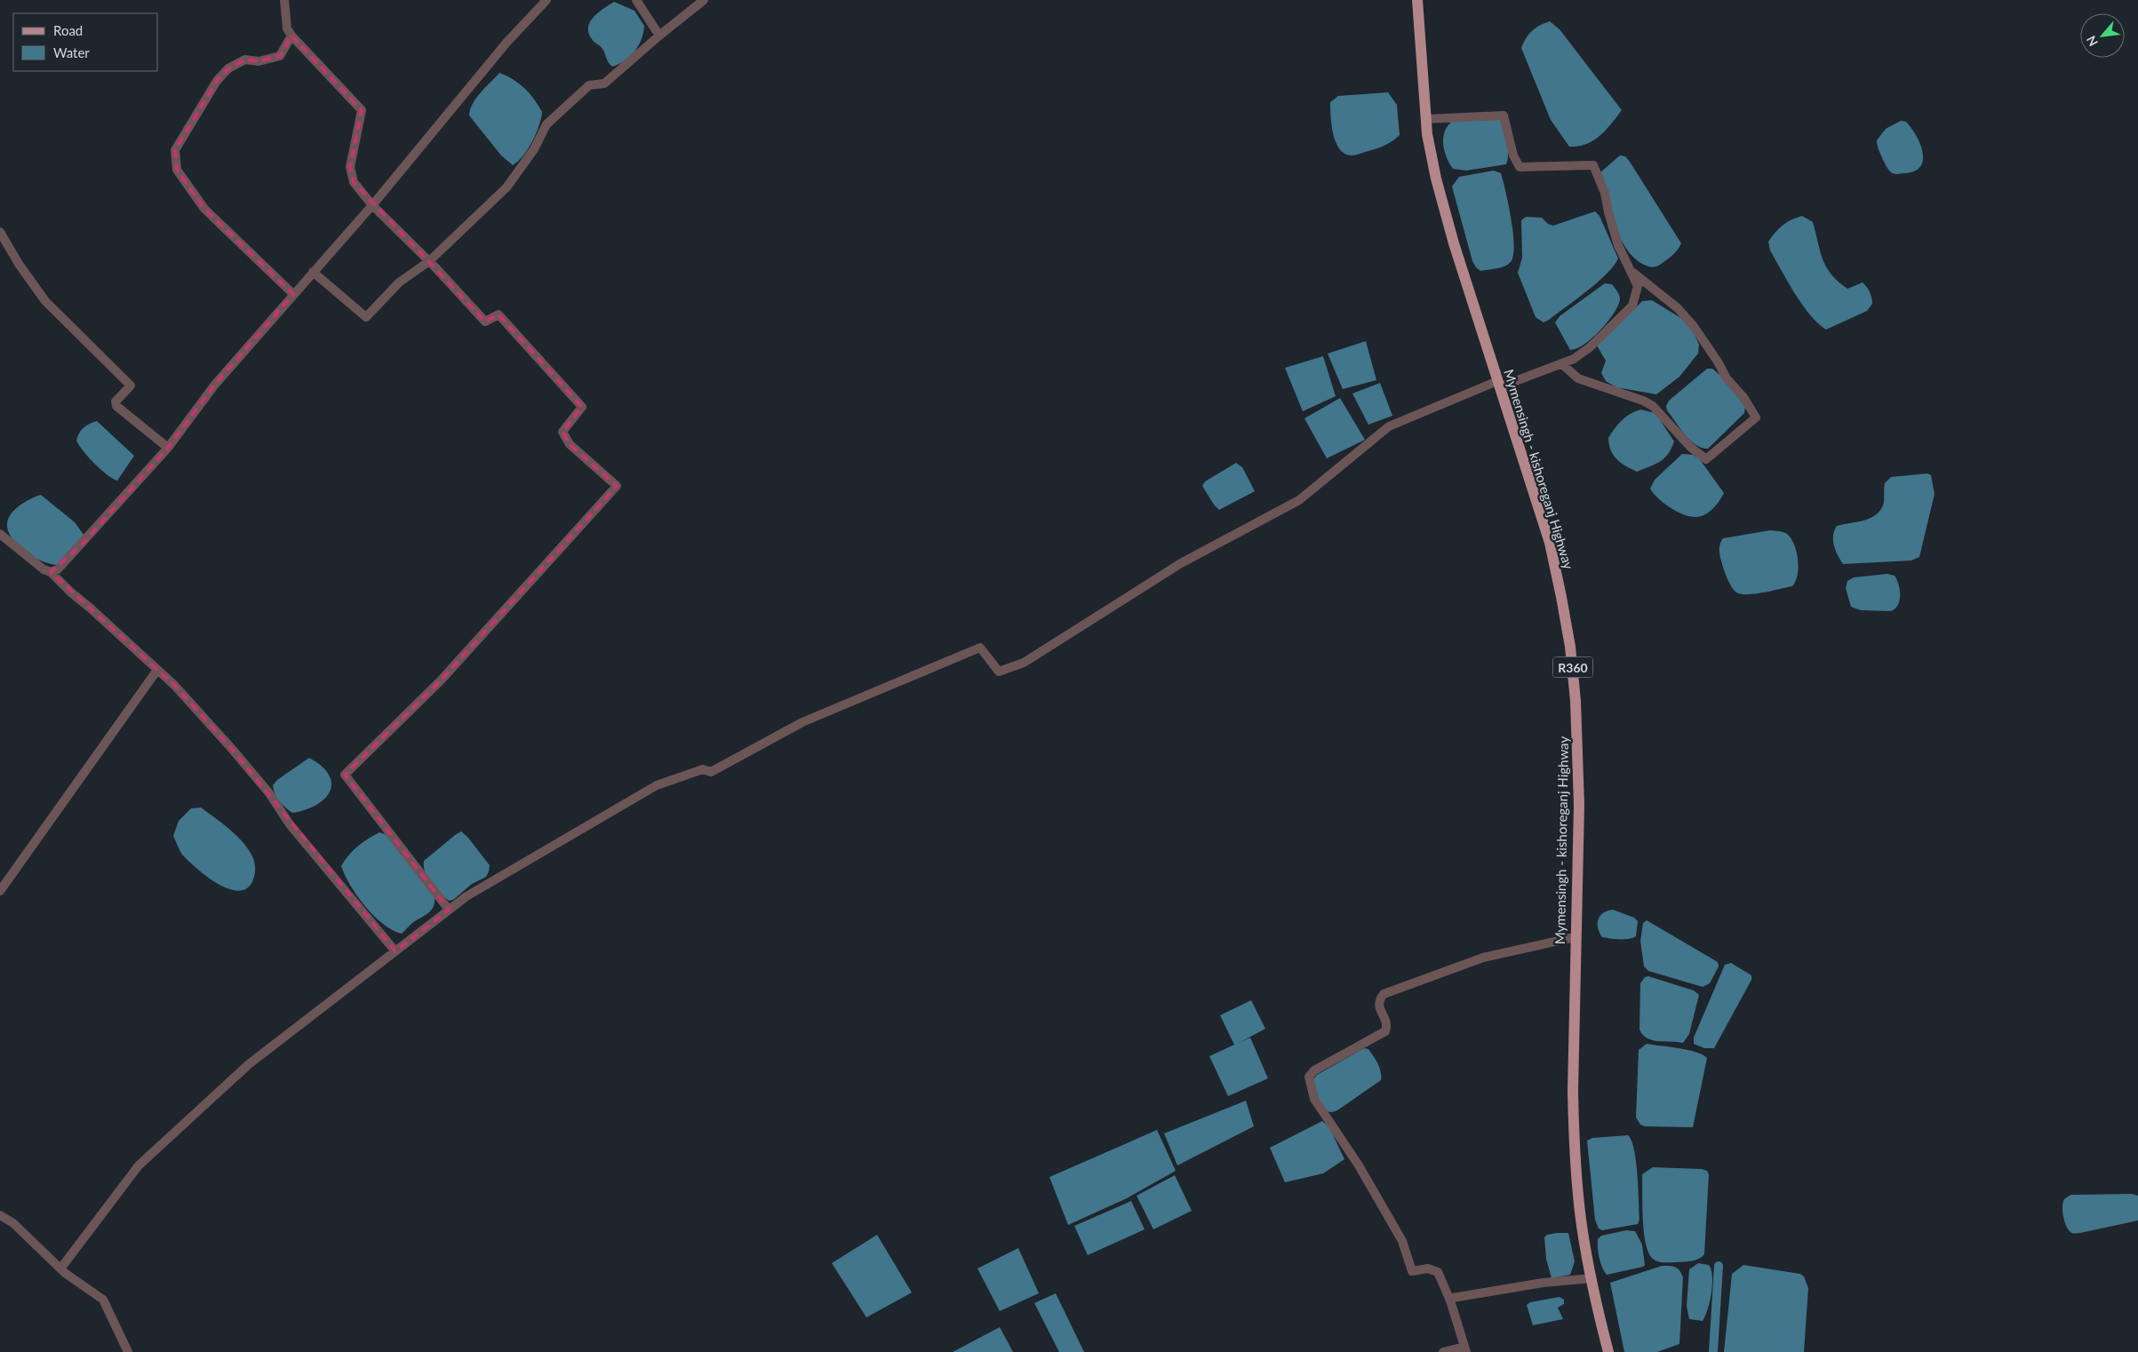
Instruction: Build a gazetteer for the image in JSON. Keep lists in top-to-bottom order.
{
  "streets": {
    "main road": ["Mymensingh - kishoreganj Highway", "R360"]
  },
  "legend": ["Road", "Water"],
  "north": "bottom left"
}
